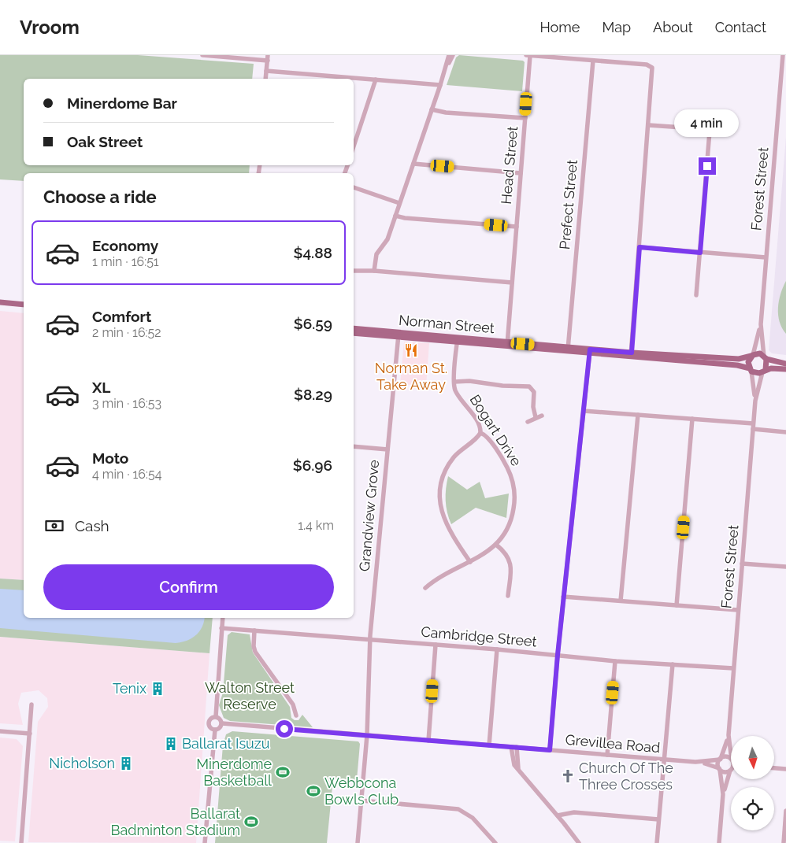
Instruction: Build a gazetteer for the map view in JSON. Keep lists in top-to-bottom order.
{
  "streets": {
    "main road": ["Norman Street"],
    "street": [
      "Head Street",
      "Forest Street",
      "Prefect Street",
      "Bogart Drive",
      "Grandview Grove",
      "Cambridge Street",
      "Grevillea Road"
    ]
  },
  "crossings": [
    ["Head Street", "Norman Street"],
    ["Forest Street", "Norman Street"],
    ["Forest Street", "Cambridge Street"],
    ["Forest Street", "Grevillea Road"],
    ["Prefect Street", "Norman Street"],
    ["Norman Street", "Bogart Drive"],
    ["Norman Street", "Grandview Grove"],
    ["Grandview Grove", "Cambridge Street"],
    ["Grandview Grove", "Grevillea Road"]
  ],
  "parks": ["Walton Street Reserve"],
  "places": {
    "restaurant": ["Norman St. Take Away"],
    "building": ["Tenix", "Ballarat Isuzu", "Nicholson"],
    "sports": ["Minerdome Basketball", "Webbcona Bowls Club", "Ballarat Badminton Stadium"],
    "church": ["Church Of The Three Crosses"]
  },
  "north": "bottom",
  "page": {
    "header": "Vroom",
    "nav": [
      "Home",
      "Map",
      "About",
      "Contact"
    ],
    "banner": ["Minerdome Bar", "Oak Street"],
    "bubble": "4 min",
    "heading": "Choose a ride",
    "list": [
      {
        "name": "Economy",
        "note": "1 min · 16:51",
        "value": "$4.88"
      },
      {
        "name": "Comfort",
        "note": "2 min · 16:52",
        "value": "$6.59"
      },
      {
        "name": "XL",
        "note": "3 min · 16:53",
        "value": "$8.29"
      },
      {
        "name": "Moto",
        "note": "4 min · 16:54",
        "value": "$6.96"
      }
    ],
    "pay": ["Cash", "1.4 km"],
    "buttons": "Confirm"
  }
}
